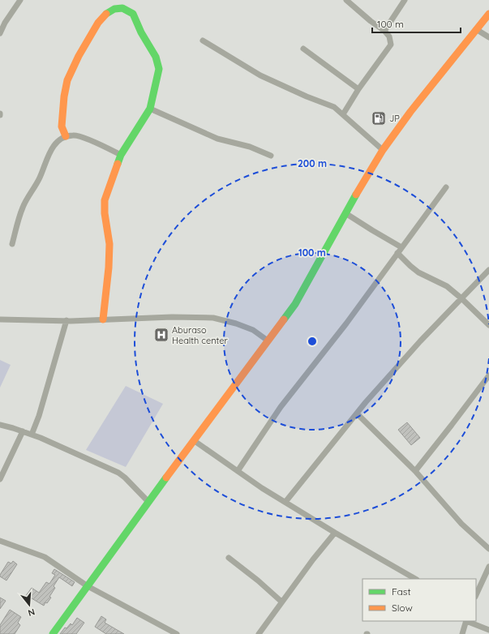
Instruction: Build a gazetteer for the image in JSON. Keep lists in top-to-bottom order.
{
  "places": {
    "fuel station": ["JP"],
    "hospital": ["Aburaso Health center"]
  },
  "legend": ["Fast", "Slow"],
  "scale_bar": "100 m",
  "north": "bottom",
  "rings": ["200 m", "100 m"]
}
